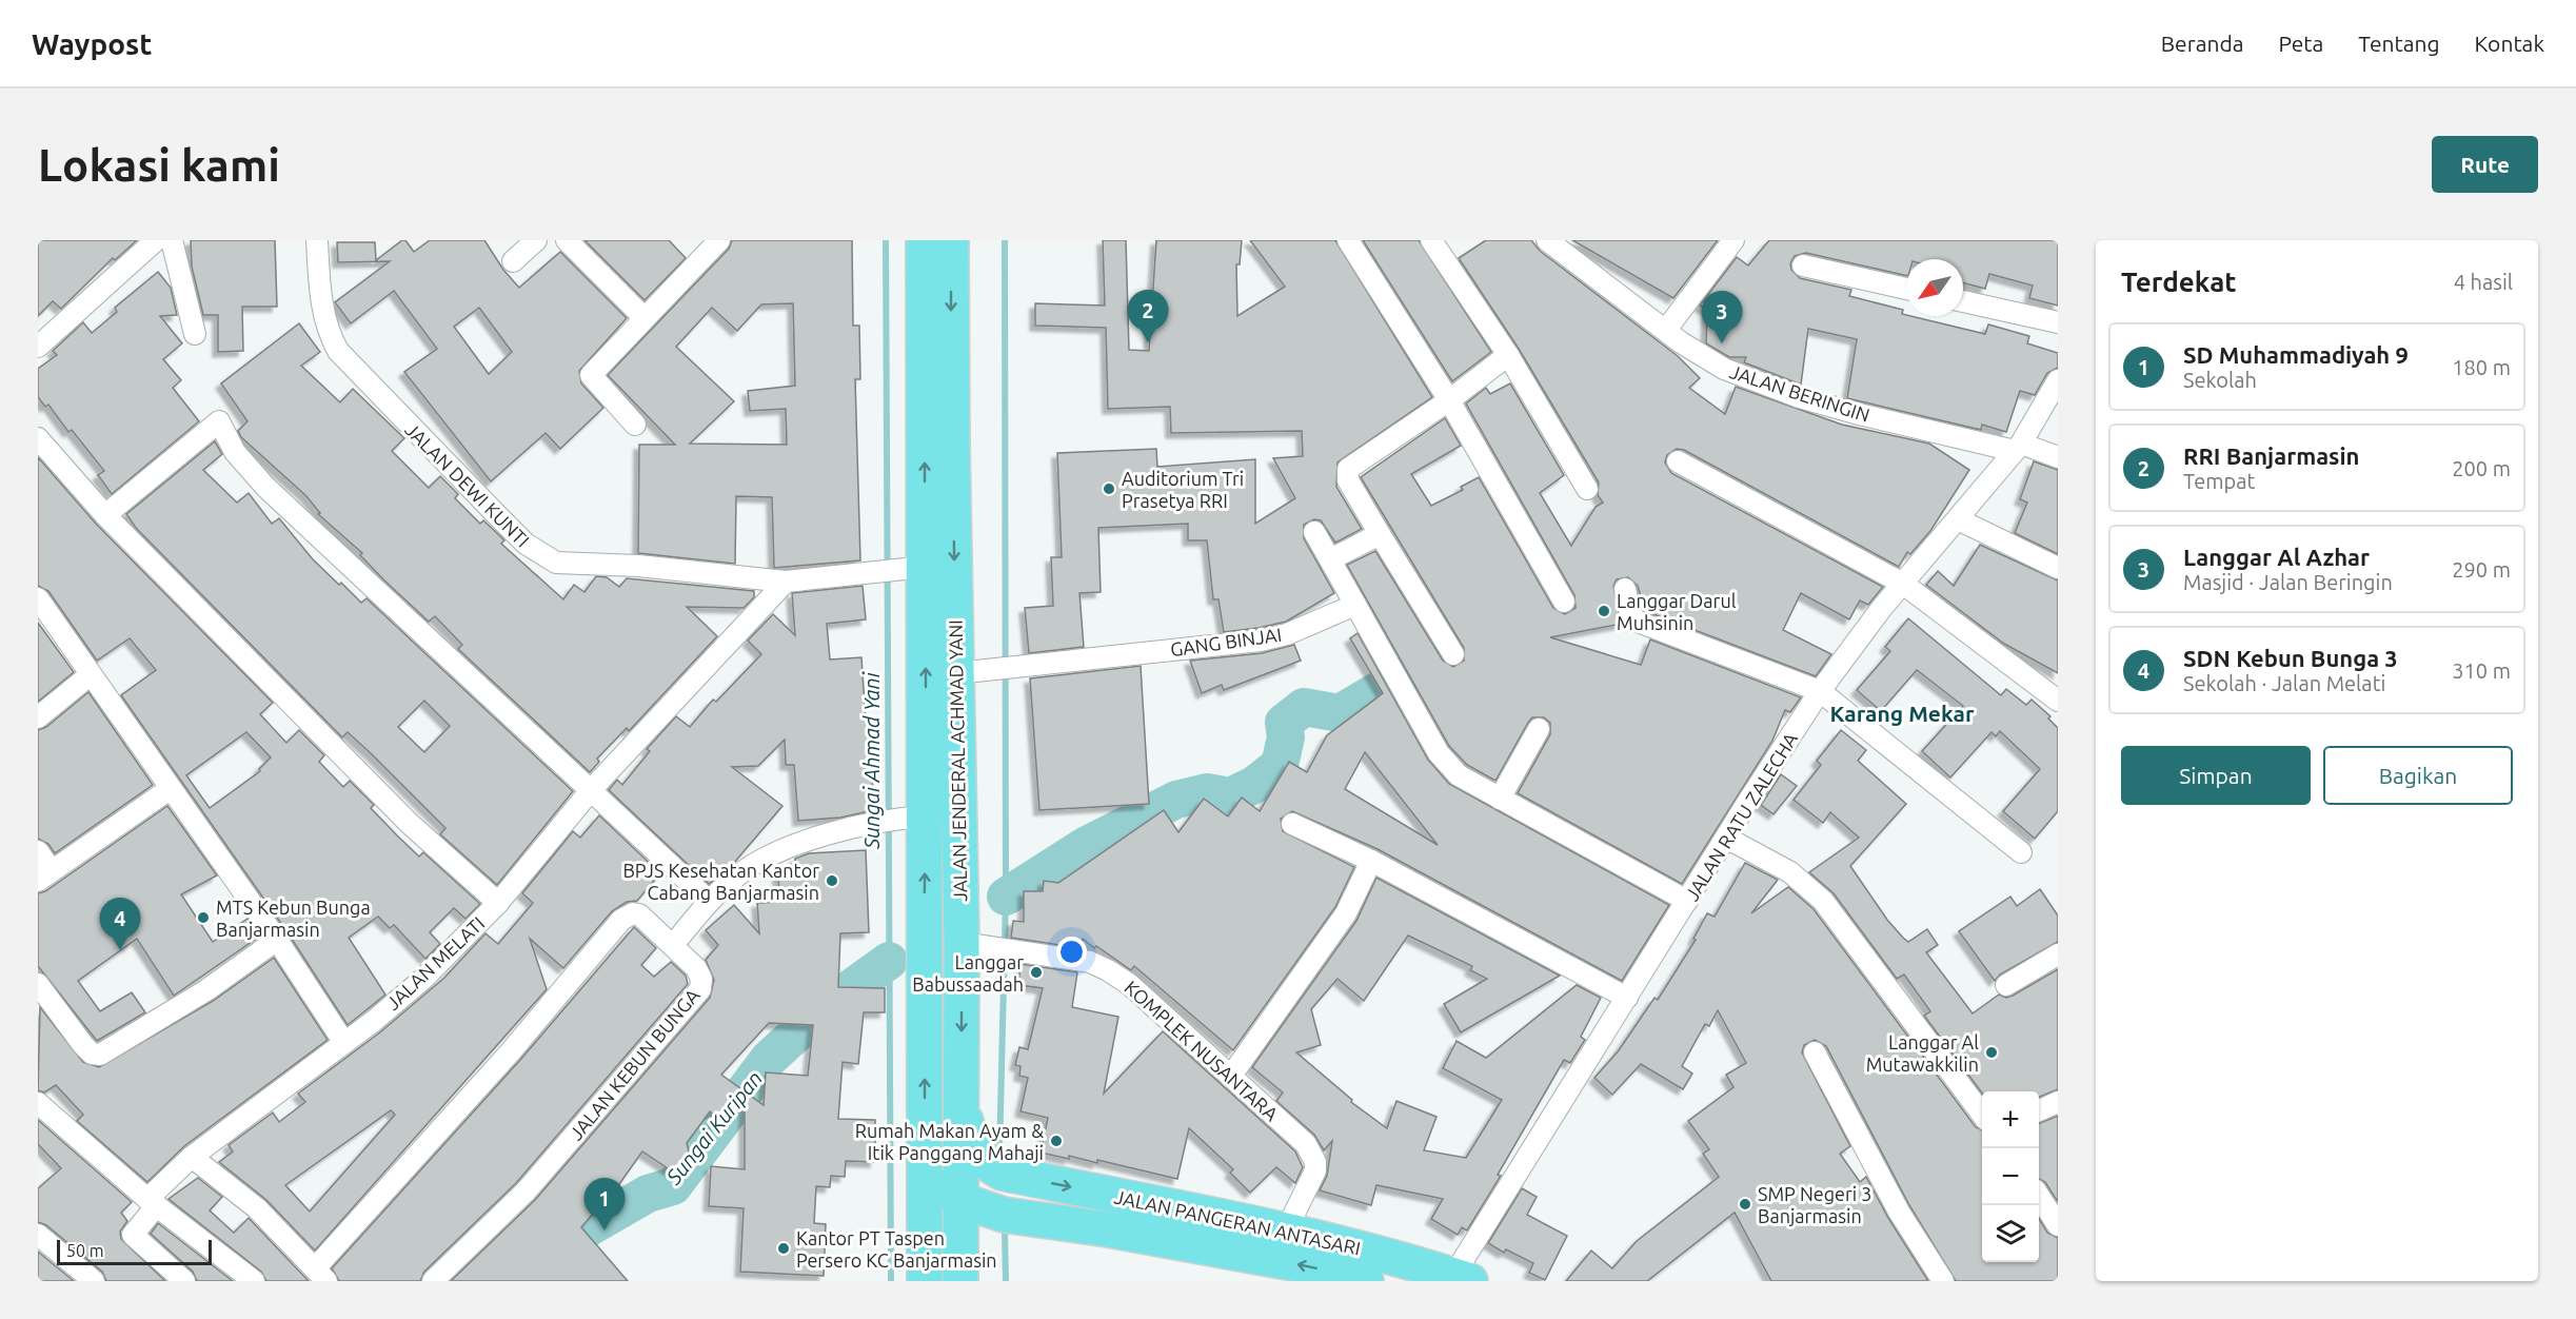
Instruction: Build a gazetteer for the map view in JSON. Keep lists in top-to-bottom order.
{
  "streets": {
    "highway": ["JALAN JENDERAL ACHMAD YANI", "JALAN PANGERAN ANTASARI"],
    "street": [
      "JALAN BERINGIN",
      "JALAN DEWI KUNTI",
      "GANG BINJAI",
      "JALAN RATU ZALECHA",
      "JALAN MELATI",
      "KOMPLEK NUSANTARA",
      "JALAN KEBUN BUNGA"
    ]
  },
  "crossings": [
    ["JALAN BERINGIN", "JALAN RATU ZALECHA"],
    ["JALAN DEWI KUNTI", "JALAN JENDERAL ACHMAD YANI"],
    ["JALAN DEWI KUNTI", "JALAN MELATI"],
    ["GANG BINJAI", "JALAN JENDERAL ACHMAD YANI"],
    ["JALAN JENDERAL ACHMAD YANI", "KOMPLEK NUSANTARA"],
    ["JALAN JENDERAL ACHMAD YANI", "JALAN PANGERAN ANTASARI"],
    ["JALAN RATU ZALECHA", "JALAN PANGERAN ANTASARI"],
    ["KOMPLEK NUSANTARA", "JALAN PANGERAN ANTASARI"]
  ],
  "districts": ["Karang Mekar"],
  "water": ["Sungai Ahmad Yani", "Sungai Kuripan"],
  "places": [
    "Auditorium Tri Prasetya RRI",
    "Langgar Darul Muhsinin",
    "BPJS Kesehatan Kantor Cabang Banjarmasin",
    "MTS Kebun Bunga Banjarmasin",
    "Langgar Babussaadah",
    "Langgar Al Mutawakkilin",
    "Rumah Makan Ayam & Itik Panggang Mahaji",
    "SMP Negeri 3 Banjarmasin",
    "Kantor PT Taspen Persero KC Banjarmasin"
  ],
  "scale_bar": "50 m",
  "north": "bottom left",
  "page": {
    "header": "Waypost",
    "nav": [
      "Beranda",
      "Peta",
      "Tentang",
      "Kontak"
    ],
    "buttons": [
      "Rute",
      ["Simpan", "Bagikan"]
    ],
    "title": "Lokasi kami",
    "heading": ["Terdekat", "4 hasil"],
    "pins": [
      "2",
      "3",
      "4",
      "1"
    ],
    "list": [
      {
        "mark": "1",
        "name": "SD Muhammadiyah 9",
        "note": "Sekolah",
        "value": "180 m"
      },
      {
        "mark": "2",
        "name": "RRI Banjarmasin",
        "note": "Tempat",
        "value": "200 m"
      },
      {
        "mark": "3",
        "name": "Langgar Al Azhar",
        "note": "Masjid · Jalan Beringin",
        "value": "290 m"
      },
      {
        "mark": "4",
        "name": "SDN Kebun Bunga 3",
        "note": "Sekolah · Jalan Melati",
        "value": "310 m"
      }
    ],
    "map_buttons": ["+", "−"],
    "scale": "50 m"
  }
}
